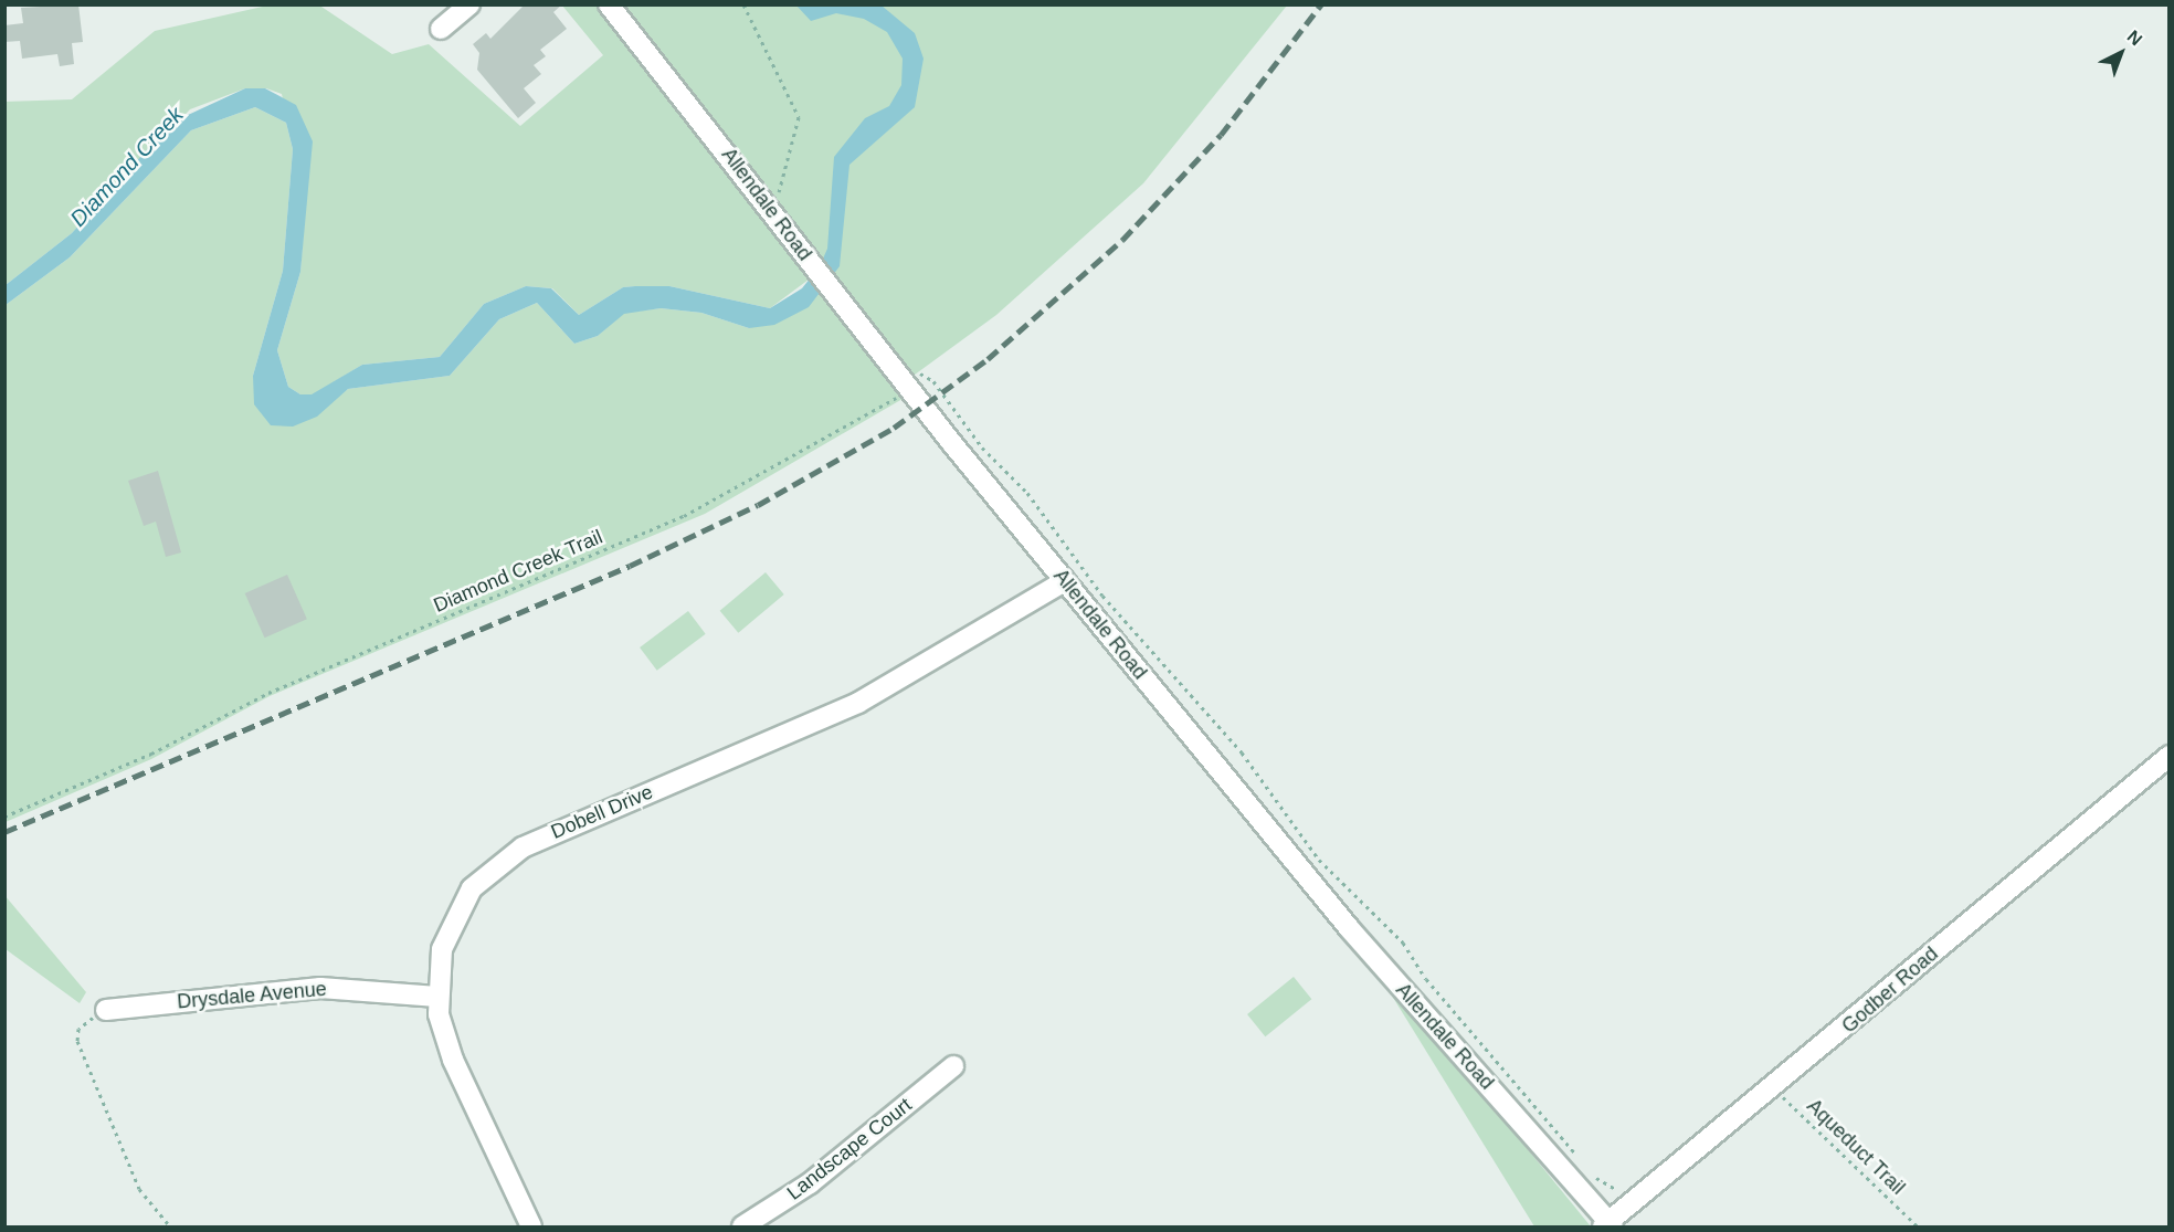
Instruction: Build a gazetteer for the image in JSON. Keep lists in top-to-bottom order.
{
  "streets": {
    "street": [
      "Allendale Road",
      "Dobell Drive",
      "Godber Road",
      "Drysdale Avenue",
      "Landscape Court"
    ],
    "path": ["Diamond Creek Trail", "Aqueduct Trail"]
  },
  "crossings": [
    ["Allendale Road", "Diamond Creek Trail"],
    ["Allendale Road", "Dobell Drive"],
    ["Allendale Road", "Godber Road"],
    ["Dobell Drive", "Drysdale Avenue"],
    ["Godber Road", "Aqueduct Trail"]
  ],
  "water": ["Diamond Creek"],
  "north": "top right"
}
